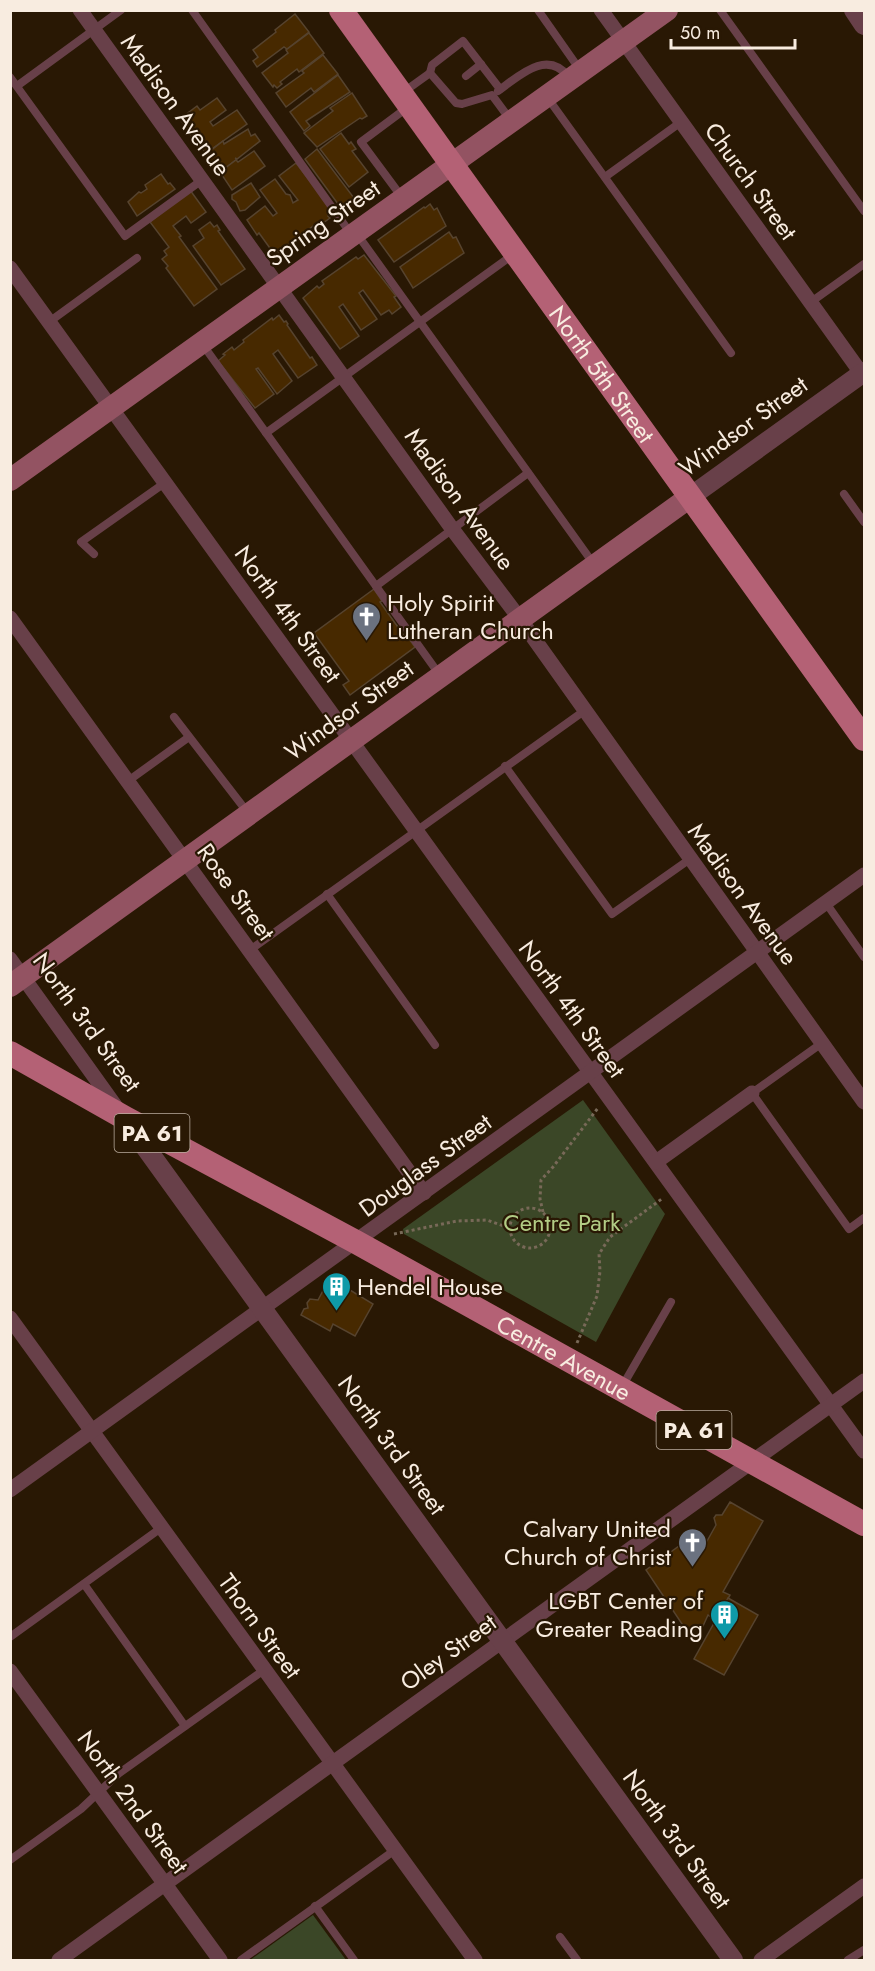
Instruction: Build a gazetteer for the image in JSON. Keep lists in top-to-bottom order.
{
  "streets": {
    "main road": [
      "Spring Street",
      "North 5th Street",
      "Windsor Street",
      "PA 61",
      "Centre Avenue"
    ],
    "street": [
      "Madison Avenue",
      "Church Street",
      "North 4th Street",
      "Rose Street",
      "North 3rd Street",
      "Douglass Street",
      "Thorn Street",
      "Oley Street",
      "North 2nd Street"
    ]
  },
  "crossings": [
    ["Madison Avenue", "Spring Street"],
    ["Madison Avenue", "Windsor Street"],
    ["Madison Avenue", "Douglass Street"],
    ["Church Street", "Spring Street"],
    ["Church Street", "Windsor Street"],
    ["Spring Street", "North 5th Street"],
    ["Spring Street", "North 4th Street"],
    ["North 5th Street", "Windsor Street"],
    ["Windsor Street", "North 4th Street"],
    ["Windsor Street", "Rose Street"],
    ["Windsor Street", "North 3rd Street"],
    ["North 4th Street", "Douglass Street"],
    ["North 4th Street", "Oley Street"],
    ["Rose Street", "Douglass Street"],
    ["North 3rd Street", "Douglass Street"],
    ["North 3rd Street", "Centre Avenue"],
    ["North 3rd Street", "Oley Street"],
    ["Douglass Street", "Centre Avenue"],
    ["Douglass Street", "Thorn Street"],
    ["Centre Avenue", "Oley Street"],
    ["Thorn Street", "Oley Street"],
    ["Oley Street", "North 2nd Street"]
  ],
  "parks": ["Centre Park"],
  "places": {
    "church": ["Holy Spirit Lutheran Church", "Calvary United Church of Christ"],
    "building": ["Hendel House", "LGBT Center of Greater Reading"]
  },
  "scale_bar": "50 m"
}
